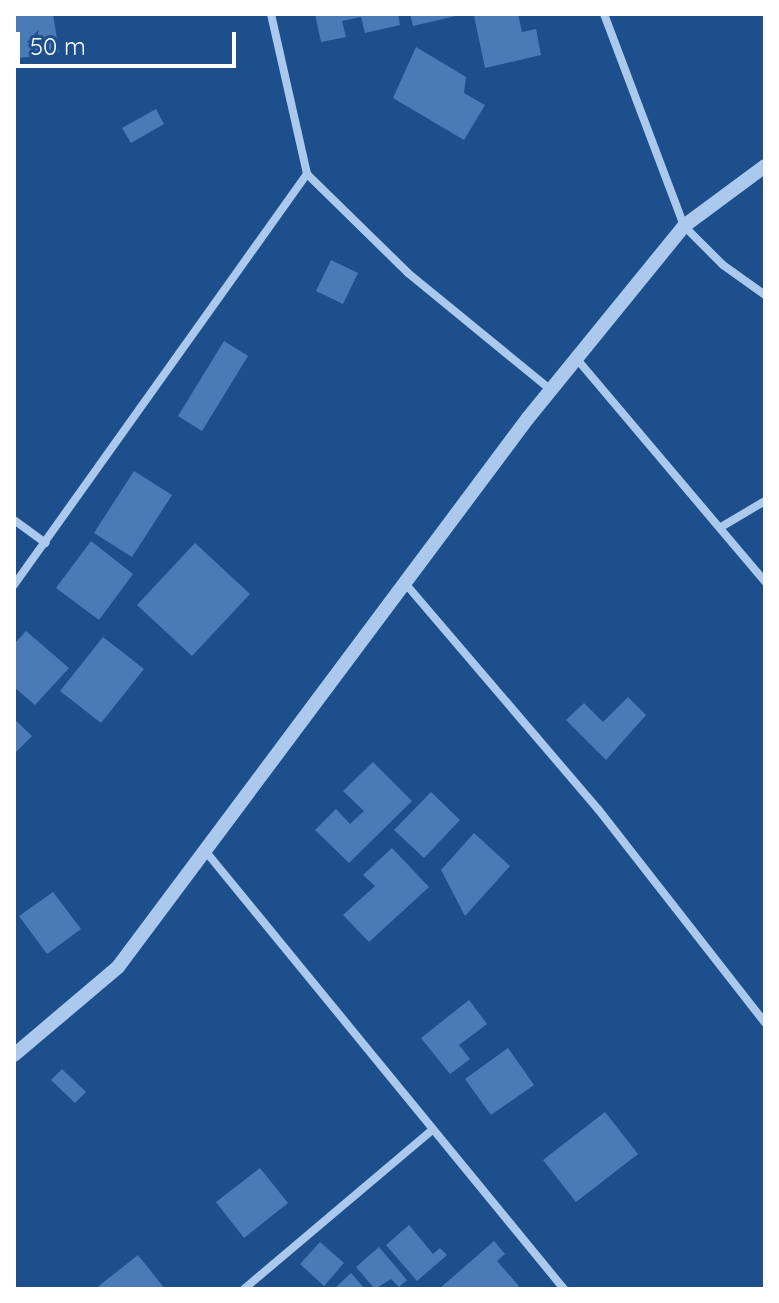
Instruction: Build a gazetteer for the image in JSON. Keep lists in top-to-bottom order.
{
  "scale_bar": "50 m"
}
